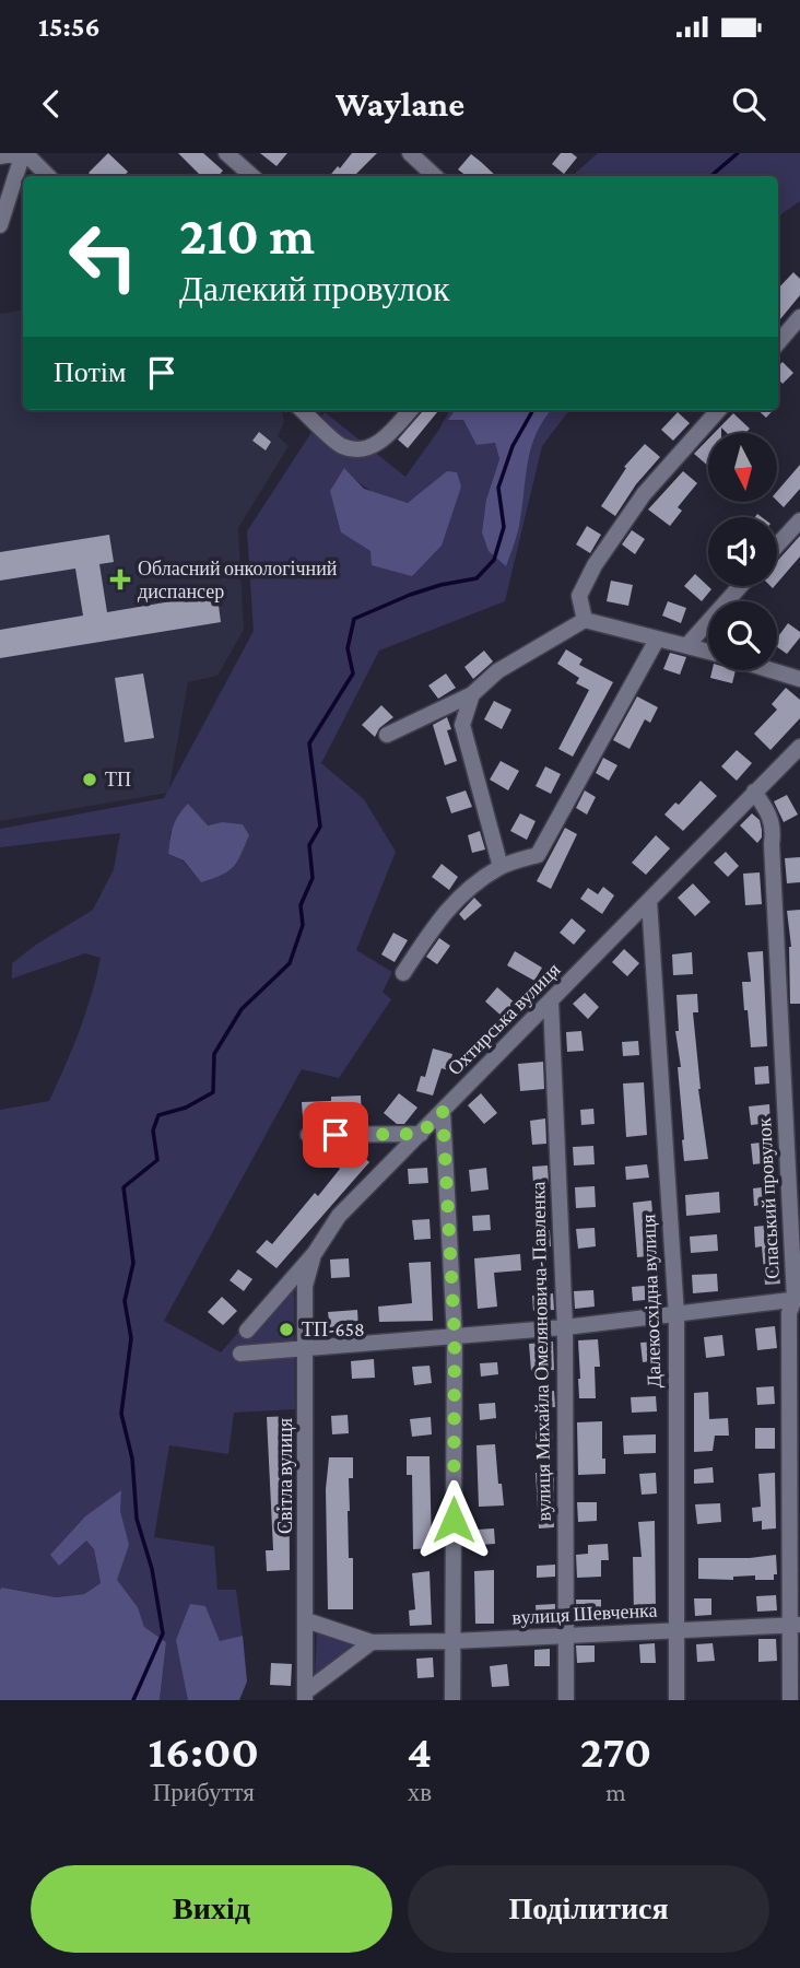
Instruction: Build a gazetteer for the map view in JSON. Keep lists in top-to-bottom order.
{
  "streets": {
    "street": [
      "Охтирська вулиця",
      "Спаський провулок",
      "Далекосхідна вулиця",
      "вулиця Михайла Омеляновича-Павленка",
      "Світла вулиця",
      "вулиця Шевченка"
    ]
  },
  "crossings": [
    ["Охтирська вулиця", "Спаський провулок"],
    ["Охтирська вулиця", "Далекосхідна вулиця"],
    ["Охтирська вулиця", "вулиця Михайла Омеляновича-Павленка"],
    ["Охтирська вулиця", "Світла вулиця"],
    ["Спаський провулок", "вулиця Шевченка"],
    ["Далекосхідна вулиця", "вулиця Шевченка"],
    ["вулиця Михайла Омеляновича-Павленка", "вулиця Шевченка"],
    ["Світла вулиця", "вулиця Шевченка"]
  ],
  "places": {
    "health": ["Обласний онкологічний диспансер"],
    "other": ["ТП", "ТП-658"]
  },
  "north": "bottom",
  "page": {
    "status": "15:56",
    "header": "Waylane",
    "turn": ["210 m", "Далекий провулок"],
    "then": "Потім",
    "eta": [
      "16:00",
      "Прибуття",
      "4",
      "хв",
      "270",
      "m"
    ],
    "buttons": ["Вихід", "Поділитися"]
  }
}
